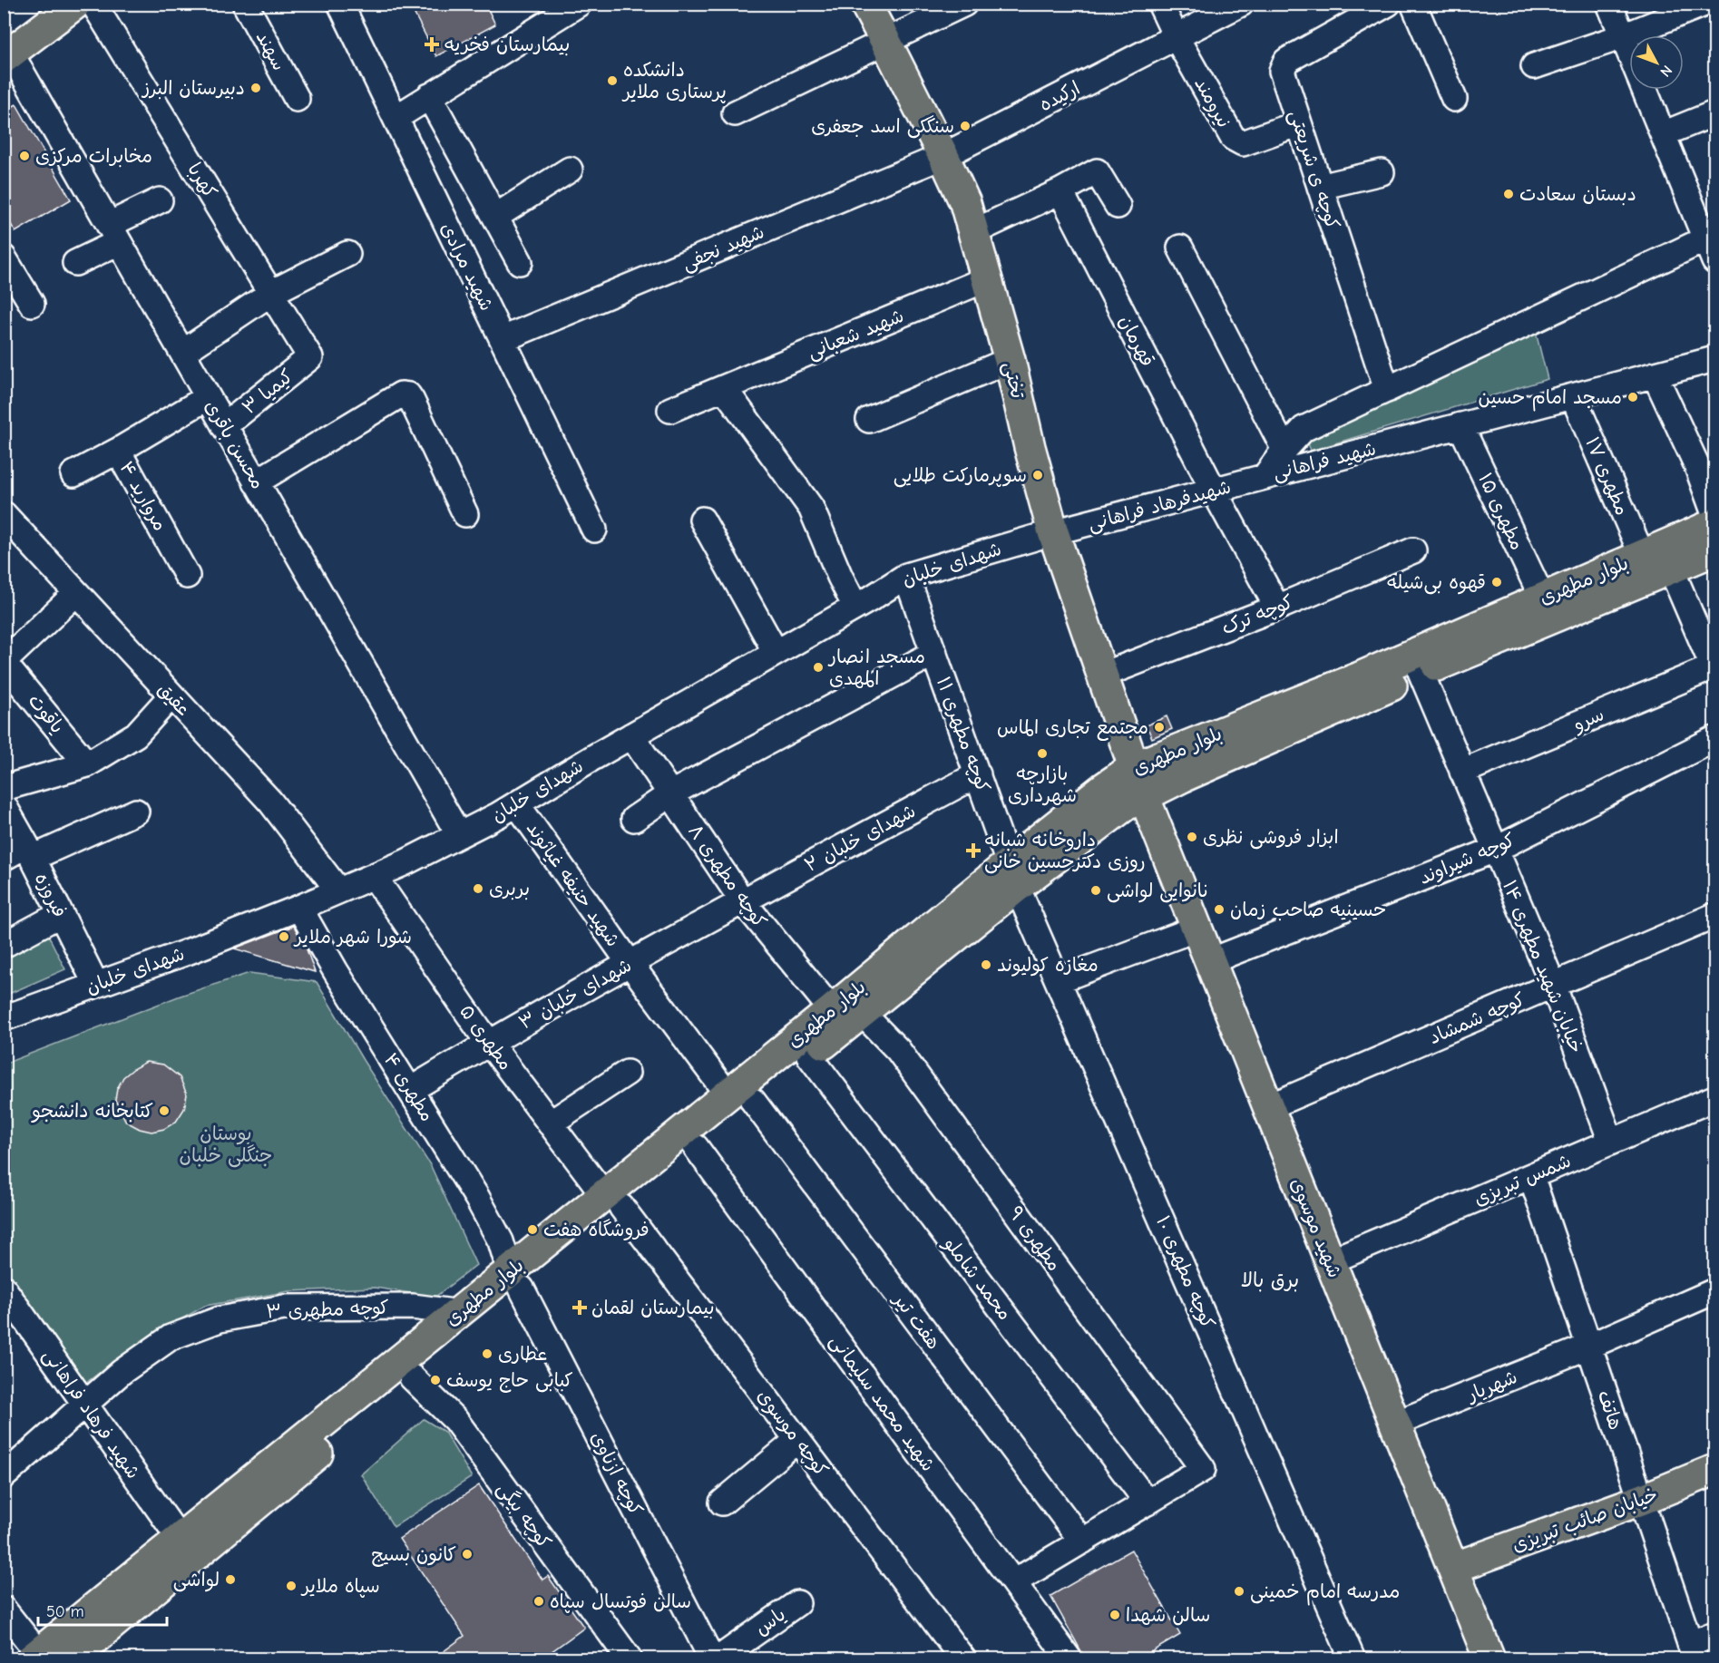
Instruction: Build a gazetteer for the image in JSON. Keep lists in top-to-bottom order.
{
  "streets": {
    "main road": [
      "تختی",
      "بلوار مطهری",
      "شهید موسوی",
      "خیابان صائب تبریزی"
    ],
    "street": [
      "سهند",
      "ارکیده",
      "نیرومند",
      "کوچه ی شریعتی",
      "کهربا",
      "شهید نجفی",
      "شهید مرادی",
      "شهید شعبانی",
      "قهرمان",
      "کیمیا ۳",
      "محسن باقری",
      "شهید فراهانی",
      "مطهری ۱۷",
      "مروارید ۴",
      "شهیدفرهاد فراهانی",
      "مطهری ۱۵",
      "شهدای خلبان",
      "کوچه ترک",
      "عقیق",
      "یاقوت",
      "سرو",
      "کوچه مطهری ۱۱",
      "شهدای خلبان ۲",
      "کوچه شیراوند",
      "کوچه مطهری ۸",
      "شهید حنیفه غیاثوند",
      "فیروزه",
      "خیابان شهید مطهری ۱۴",
      "شهدای خلبان ۳",
      "کوچه شمشاد",
      "مطهری ۵",
      "مطهری ۴",
      "شمس تبریزی",
      "مطهری ۹",
      "کوچه مطهری ۱۰",
      "محمد شاملو",
      "کوچه مطهری ۳",
      "هفت تیر",
      "شهریار",
      "شهید محمد سلیمانی",
      "هاتف",
      "شهید فرهاد فراهانی",
      "کوچه موسوی",
      "کوچه ازناوی",
      "کوچه بیگی",
      "یاس"
    ]
  },
  "crossings": [
    ["ارکیده", "نیرومند"],
    ["ارکیده", "شهید نجفی"],
    ["ارکیده", "تختی"],
    ["نیرومند", "کوچه ی شریعتی"],
    ["کوچه ی شریعتی", "شهید فراهانی"],
    ["کهربا", "کیمیا ۳"],
    ["شهید نجفی", "شهید مرادی"],
    ["شهید نجفی", "تختی"],
    ["شهید شعبانی", "تختی"],
    ["قهرمان", "شهیدفرهاد فراهانی"],
    ["قهرمان", "کوچه ترک"],
    ["تختی", "شهیدفرهاد فراهانی"],
    ["تختی", "شهدای خلبان"],
    ["تختی", "بلوار مطهری"],
    ["تختی", "کوچه ترک"],
    ["تختی", "شهید موسوی"],
    ["کیمیا ۳", "محسن باقری"],
    ["محسن باقری", "مروارید ۴"],
    ["محسن باقری", "شهدای خلبان"],
    ["شهید فراهانی", "مطهری ۱۷"],
    ["شهید فراهانی", "شهیدفرهاد فراهانی"],
    ["شهید فراهانی", "مطهری ۱۵"],
    ["مطهری ۱۷", "بلوار مطهری"],
    ["شهیدفرهاد فراهانی", "شهدای خلبان"],
    ["مطهری ۱۵", "بلوار مطهری"],
    ["شهدای خلبان", "عقیق"],
    ["شهدای خلبان", "کوچه مطهری ۱۱"],
    ["شهدای خلبان", "کوچه مطهری ۸"],
    ["شهدای خلبان", "شهید حنیفه غیاثوند"],
    ["شهدای خلبان", "فیروزه"],
    ["شهدای خلبان", "مطهری ۵"],
    ["شهدای خلبان", "مطهری ۴"],
    ["بلوار مطهری", "کوچه مطهری ۱۱"],
    ["بلوار مطهری", "کوچه مطهری ۸"],
    ["بلوار مطهری", "شهید حنیفه غیاثوند"],
    ["بلوار مطهری", "خیابان شهید مطهری ۱۴"],
    ["بلوار مطهری", "مطهری ۵"],
    ["بلوار مطهری", "مطهری ۴"],
    ["بلوار مطهری", "شهید موسوی"],
    ["بلوار مطهری", "مطهری ۹"],
    ["بلوار مطهری", "کوچه مطهری ۱۰"],
    ["بلوار مطهری", "محمد شاملو"],
    ["بلوار مطهری", "کوچه مطهری ۳"],
    ["بلوار مطهری", "هفت تیر"],
    ["بلوار مطهری", "شهید محمد سلیمانی"],
    ["بلوار مطهری", "شهید فرهاد فراهانی"],
    ["بلوار مطهری", "کوچه موسوی"],
    ["بلوار مطهری", "کوچه ازناوی"],
    ["بلوار مطهری", "کوچه بیگی"],
    ["سرو", "خیابان شهید مطهری ۱۴"],
    ["کوچه مطهری ۱۱", "شهدای خلبان ۲"],
    ["کوچه مطهری ۱۱", "کوچه مطهری ۱۰"],
    ["شهدای خلبان ۲", "کوچه مطهری ۸"],
    ["شهدای خلبان ۲", "شهدای خلبان ۳"],
    ["کوچه شیراوند", "خیابان شهید مطهری ۱۴"],
    ["کوچه شیراوند", "شهید موسوی"],
    ["کوچه مطهری ۸", "شهدای خلبان ۳"],
    ["شهید حنیفه غیاثوند", "شهدای خلبان ۳"],
    ["شهید حنیفه غیاثوند", "هفت تیر"],
    ["خیابان شهید مطهری ۱۴", "کوچه شمشاد"],
    ["خیابان شهید مطهری ۱۴", "شمس تبریزی"],
    ["شهدای خلبان ۳", "مطهری ۵"],
    ["شهدای خلبان ۳", "مطهری ۴"],
    ["کوچه شمشاد", "شهید موسوی"],
    ["مطهری ۵", "کوچه موسوی"],
    ["مطهری ۴", "کوچه ازناوی"],
    ["شمس تبریزی", "شهید موسوی"],
    ["شمس تبریزی", "هاتف"],
    ["شهید موسوی", "شهریار"],
    ["شهید موسوی", "خیابان صائب تبریزی"],
    ["مطهری ۹", "محمد شاملو"],
    ["کوچه مطهری ۳", "شهید فرهاد فراهانی"],
    ["شهریار", "هاتف"],
    ["هاتف", "خیابان صائب تبریزی"]
  ],
  "districts": ["برق بالا"],
  "parks": ["بوستان جنگلی خلبان"],
  "places": {
    "health": ["بیمارستان فخریه", "داروخانه شبانه روزی دکترحسین خانی", "بیمارستان لقمان"],
    "other": [
      "دانشکده پرستاری ملایر",
      "دبیرستان البرز",
      "سنگکی اسد جعفری",
      "مخابرات مرکزی",
      "دبستان سعادت",
      "مسجد امام حسین",
      "سوپرمارکت طلایی",
      "قهوه بی‌شیله",
      "مسجد انصار المهدی",
      "مجتمع تجاری الماس",
      "بازارچه شهرداری",
      "ابزار فروشی نظری",
      "بربری",
      "نانوایی لواشی",
      "حسینیه صاحب زمان",
      "شورا شهر ملایر",
      "مغازه کولیوند",
      "کتابخانه دانشجو",
      "فروشگاه هفت",
      "عطاری",
      "کبابی حاج یوسف",
      "کانون بسیج",
      "لواشی",
      "سپاه ملایر",
      "مدرسه امام خمینی",
      "سالن فوتسال سپاه",
      "سالن شهدا"
    ]
  },
  "scale_bar": "50 m",
  "north": "bottom right"
}
